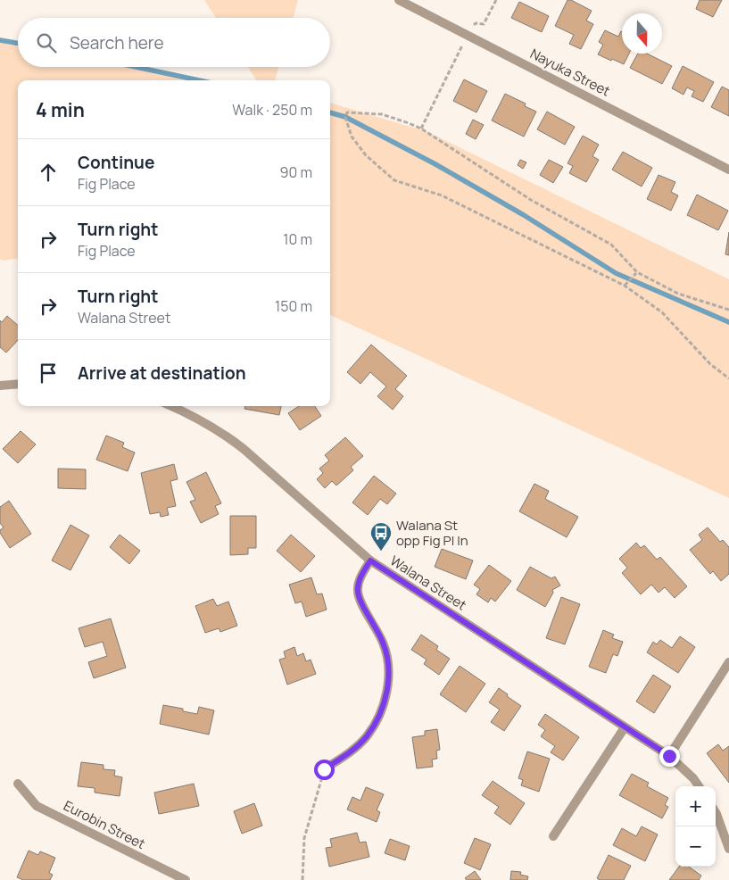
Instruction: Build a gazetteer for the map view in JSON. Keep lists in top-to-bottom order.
{
  "streets": {
    "street": ["Nayuka Street", "Walana Street", "Eurobin Street"]
  },
  "places": {
    "bus stop": ["Walana St opp Fig Pl In"]
  },
  "north": "bottom",
  "page": {
    "search": "Search here",
    "heading": ["4 min", "Walk · 250 m"],
    "list": [
      ["Continue", "Fig Place", "90 m"],
      ["Turn right", "Fig Place", "10 m"],
      ["Turn right", "Walana Street", "150 m"],
      "Arrive at destination"
    ],
    "map_buttons": ["+", "−"]
  }
}
